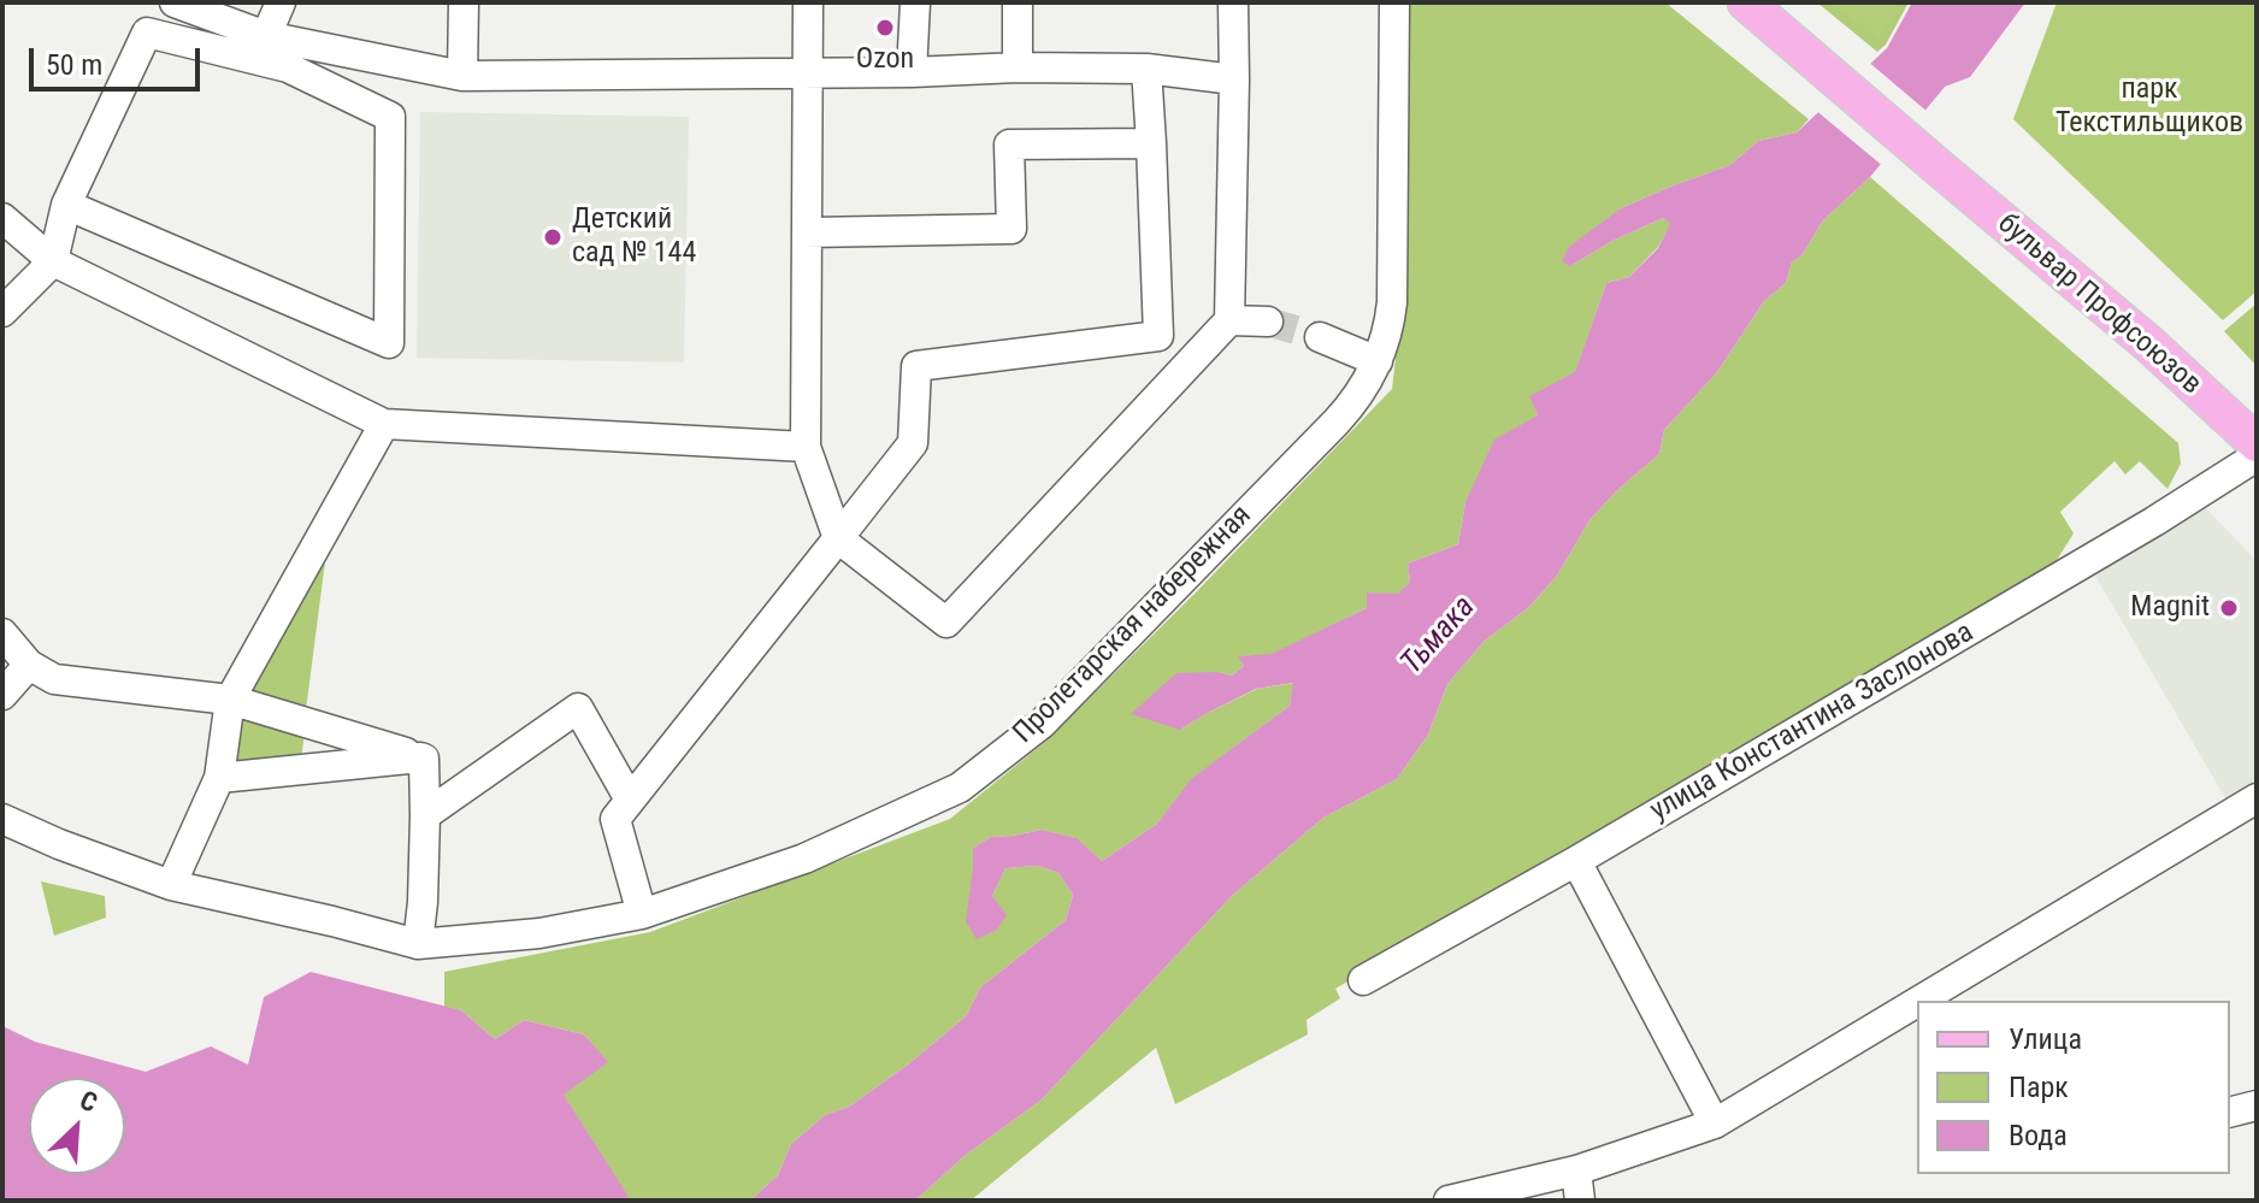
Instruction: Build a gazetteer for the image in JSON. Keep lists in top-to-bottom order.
{
  "streets": {
    "main road": ["бульвар Профсоюзов"],
    "street": ["Пролетарская набережная", "улица Константина Заслонова"]
  },
  "water": ["Тьмака"],
  "parks": ["парк Текстильщиков"],
  "places": ["Ozon", "Детский сад № 144", "Magnit"],
  "legend": ["Улица", "Парк", "Вода"],
  "scale_bar": "50 m",
  "north": "top right"
}
